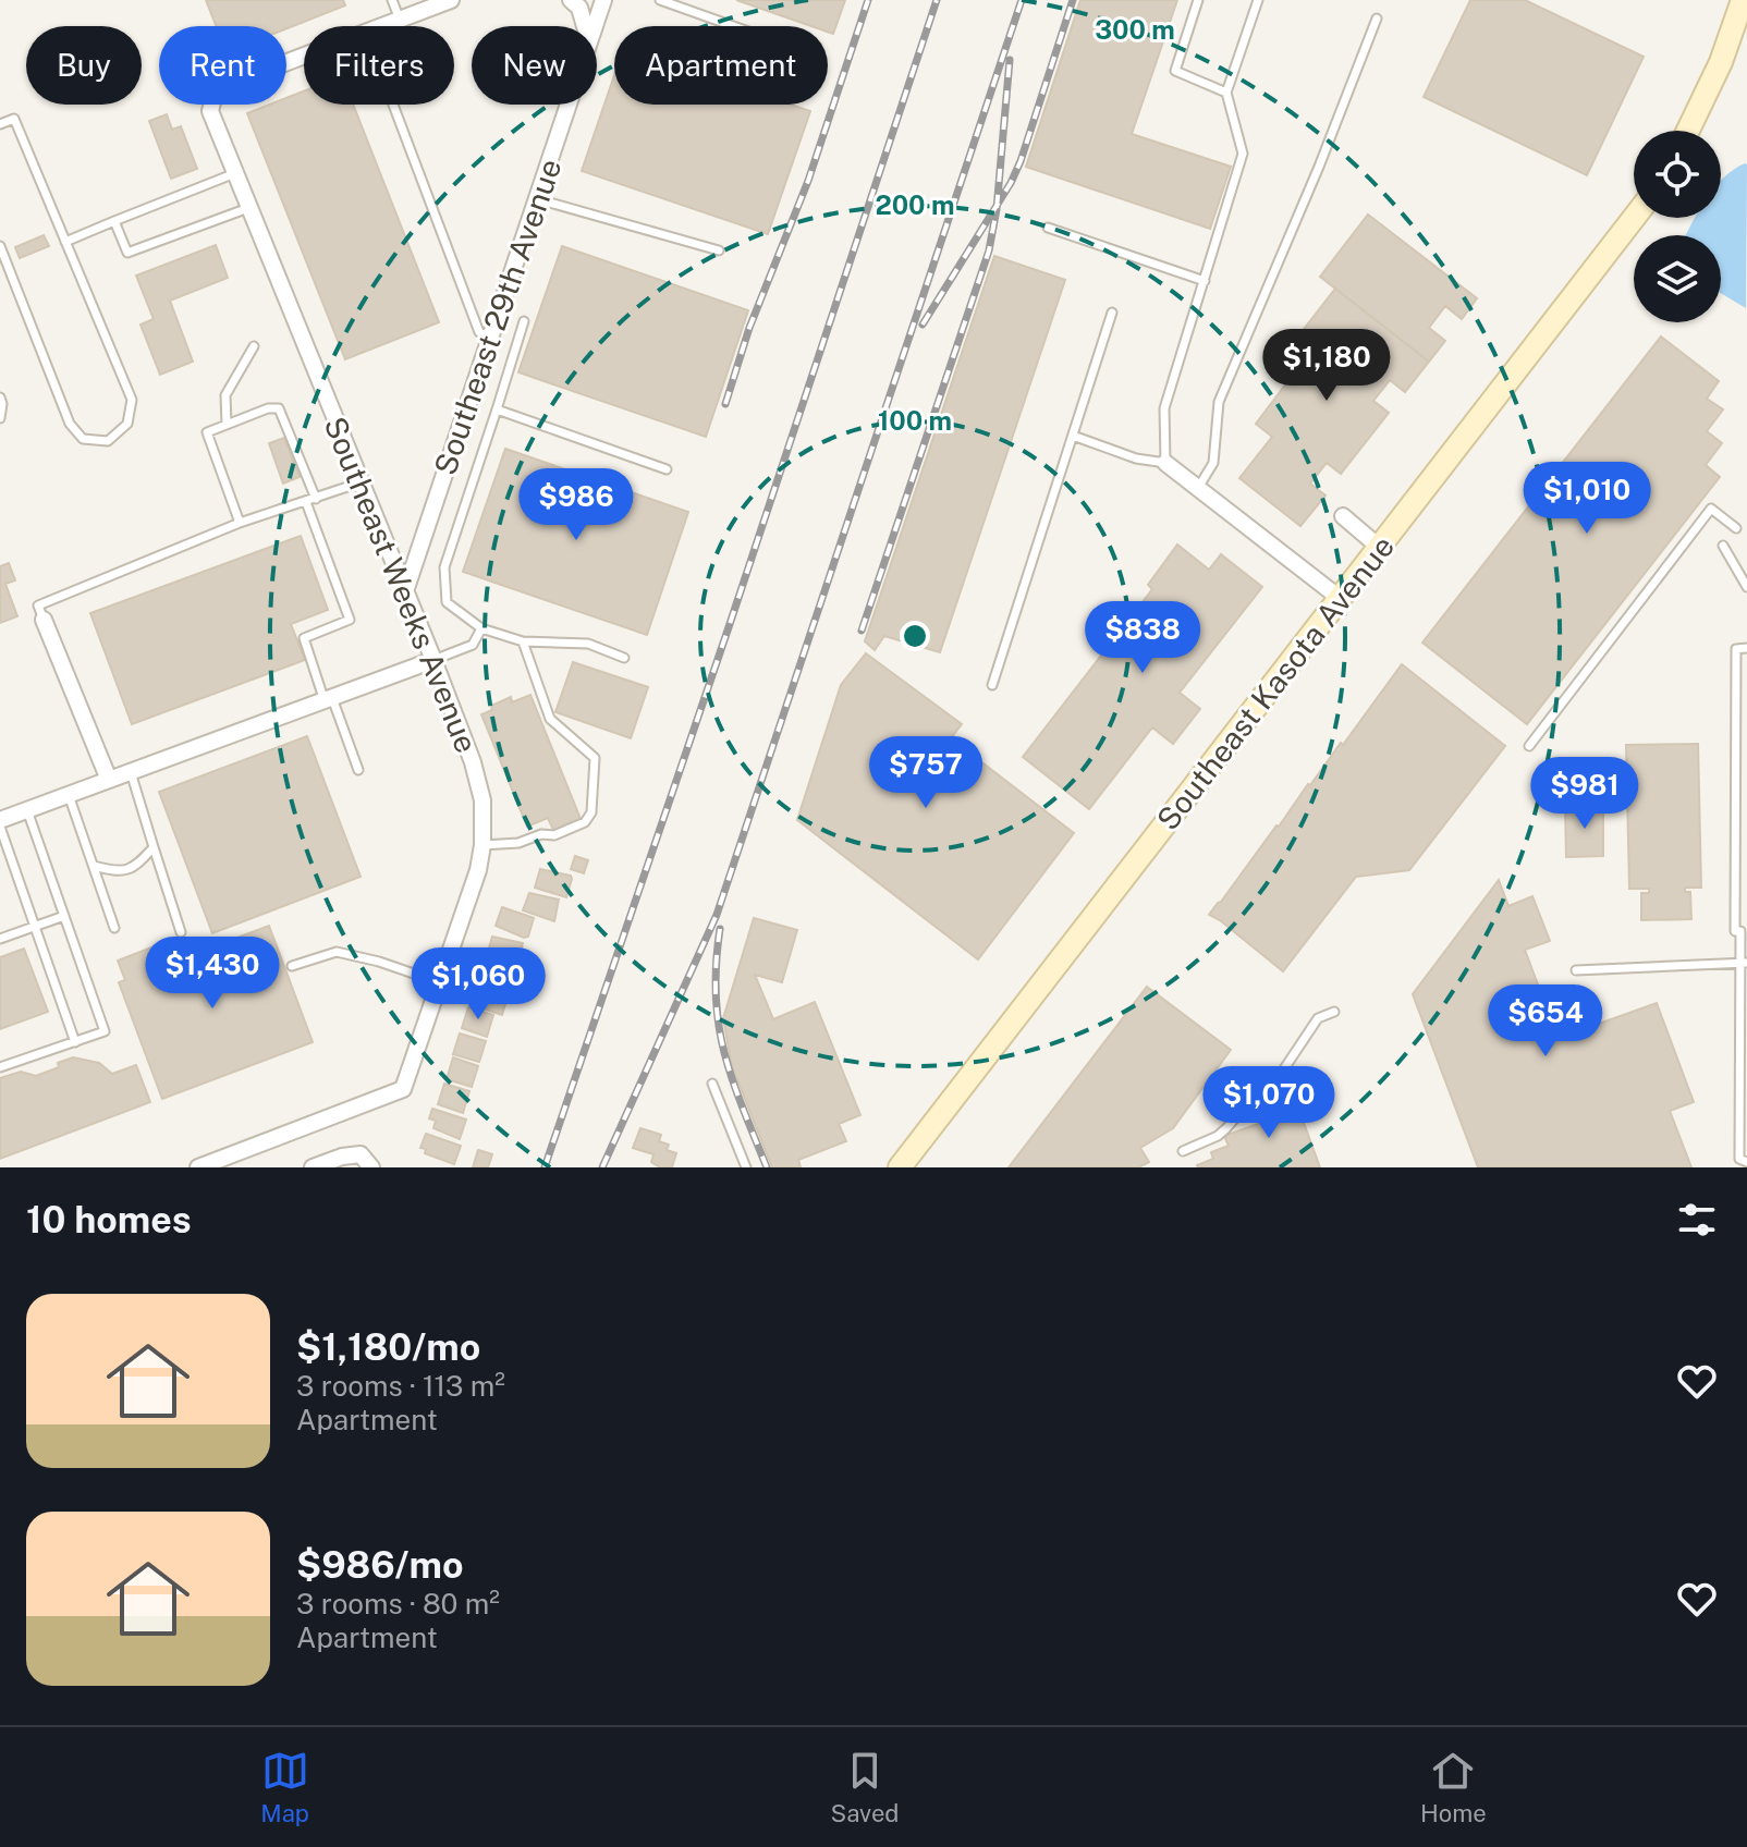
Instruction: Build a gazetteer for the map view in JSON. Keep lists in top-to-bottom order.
{
  "streets": {
    "street": ["Southeast 29th Avenue", "Southeast Weeks Avenue", "Southeast Kasota Avenue"]
  },
  "crossings": [
    ["Southeast 29th Avenue", "Southeast Weeks Avenue"]
  ],
  "page": {
    "chip": [
      "Buy",
      "Rent",
      "Filters",
      "New",
      "Apartment"
    ],
    "price": [
      "$1,180",
      "$1,010",
      "$986",
      "$838",
      "$757",
      "$981",
      "$1,430",
      "$1,060",
      "$654",
      "$1,070"
    ],
    "heading": "10 homes",
    "list": [
      {
        "name": "$1,180/mo",
        "note": "3 rooms · 113 m² · Apartment"
      },
      {
        "name": "$986/mo",
        "note": "3 rooms · 80 m² · Apartment"
      }
    ],
    "tabs": ["Map", "Saved", "Home"]
  },
  "rings": ["300 m", "200 m", "100 m"]
}
